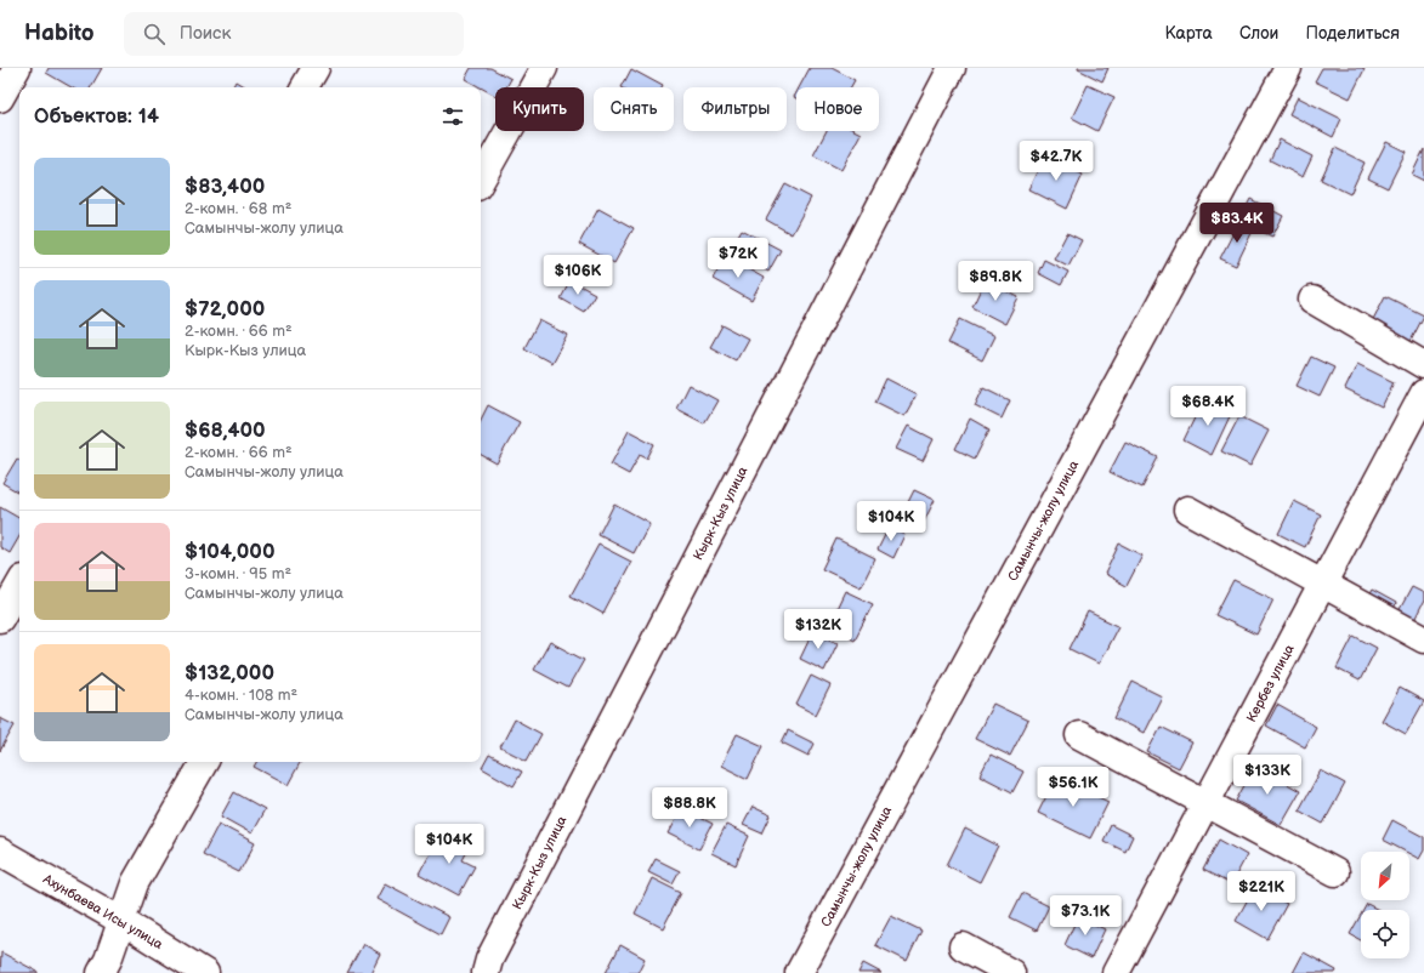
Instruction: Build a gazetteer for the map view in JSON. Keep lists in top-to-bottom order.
{
  "streets": {
    "street": [
      "Кырк-Кыз улица",
      "Самынчы-жолу улица",
      "Кербез улица",
      "Ахунбаева Исы улица"
    ]
  },
  "north": "bottom left",
  "page": {
    "header": "Habito",
    "search": "Поиск",
    "nav": ["Карта", "Слои", "Поделиться"],
    "chip": [
      "Купить",
      "Снять",
      "Фильтры",
      "Новое"
    ],
    "heading": "Объектов: 14",
    "price": [
      "$42.7K",
      "$83.4K",
      "$72K",
      "$106K",
      "$89.8K",
      "$68.4K",
      "$104K",
      "$132K",
      "$133K",
      "$56.1K",
      "$88.8K",
      "$104K",
      "$221K",
      "$73.1K"
    ],
    "list": [
      {
        "name": "$83,400",
        "note": "2-комн. · 68 m² · Самынчы-жолу улица"
      },
      {
        "name": "$72,000",
        "note": "2-комн. · 66 m² · Кырк-Кыз улица"
      },
      {
        "name": "$68,400",
        "note": "2-комн. · 66 m² · Самынчы-жолу улица"
      },
      {
        "name": "$104,000",
        "note": "3-комн. · 95 m² · Самынчы-жолу улица"
      },
      {
        "name": "$132,000",
        "note": "4-комн. · 108 m² · Самынчы-жолу улица"
      }
    ]
  }
}
